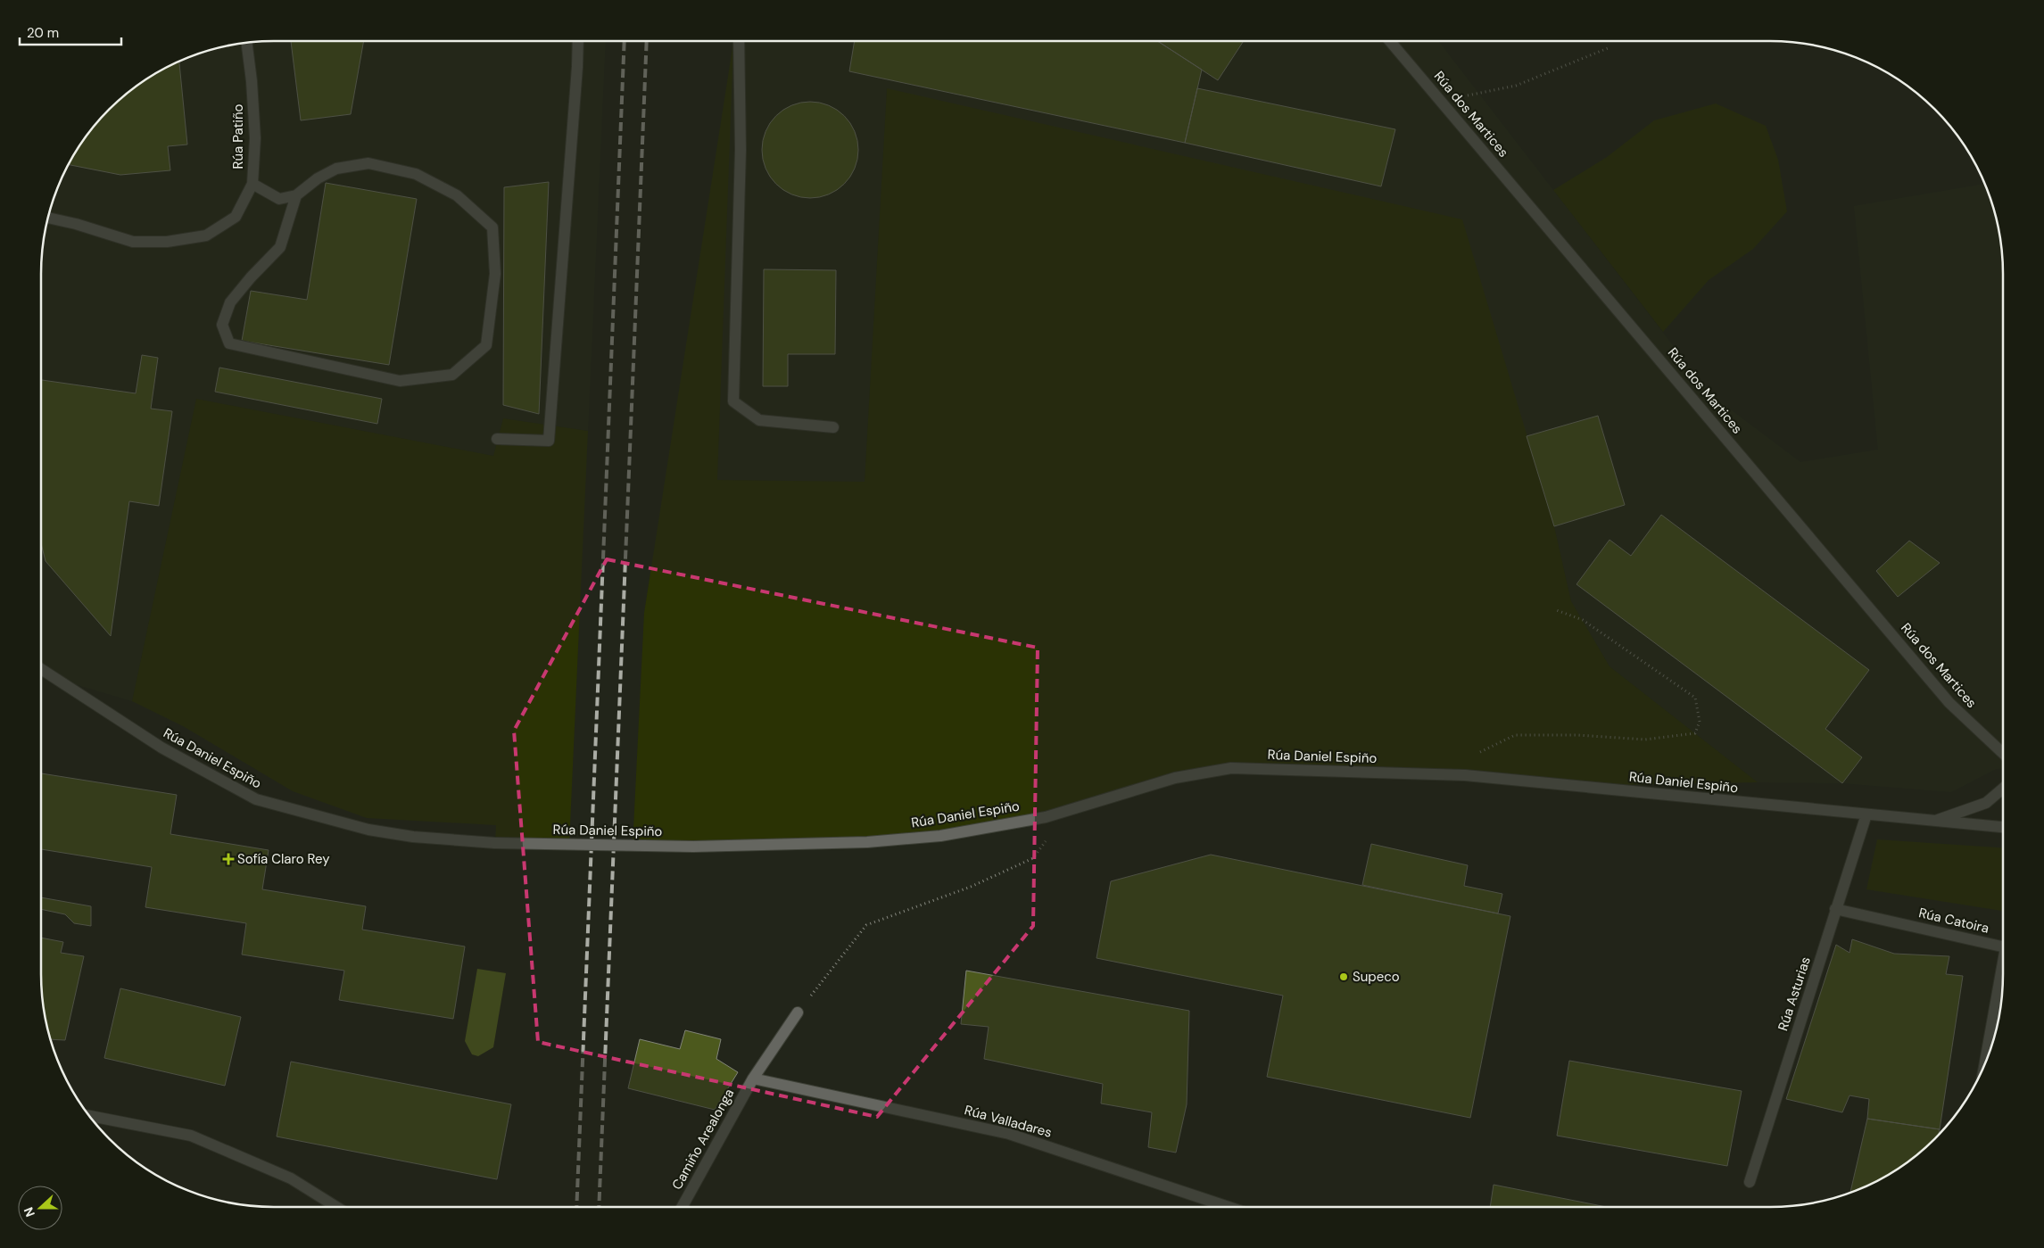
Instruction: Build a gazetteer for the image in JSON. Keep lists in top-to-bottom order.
{
  "streets": {
    "street": [
      "Rúa dos Martices",
      "Rúa Patiño",
      "Rúa Daniel Espiño",
      "Rúa Catoira",
      "Rúa Asturias",
      "Rúa Valladares",
      "Camiño Arealonga"
    ]
  },
  "crossings": [
    ["Rúa Daniel Espiño", "Rúa Asturias"],
    ["Rúa Catoira", "Rúa Asturias"],
    ["Rúa Valladares", "Camiño Arealonga"]
  ],
  "places": {
    "health": ["Sofía Claro Rey"],
    "other": ["Supeco"]
  },
  "scale_bar": "20 m",
  "north": "left"
}
